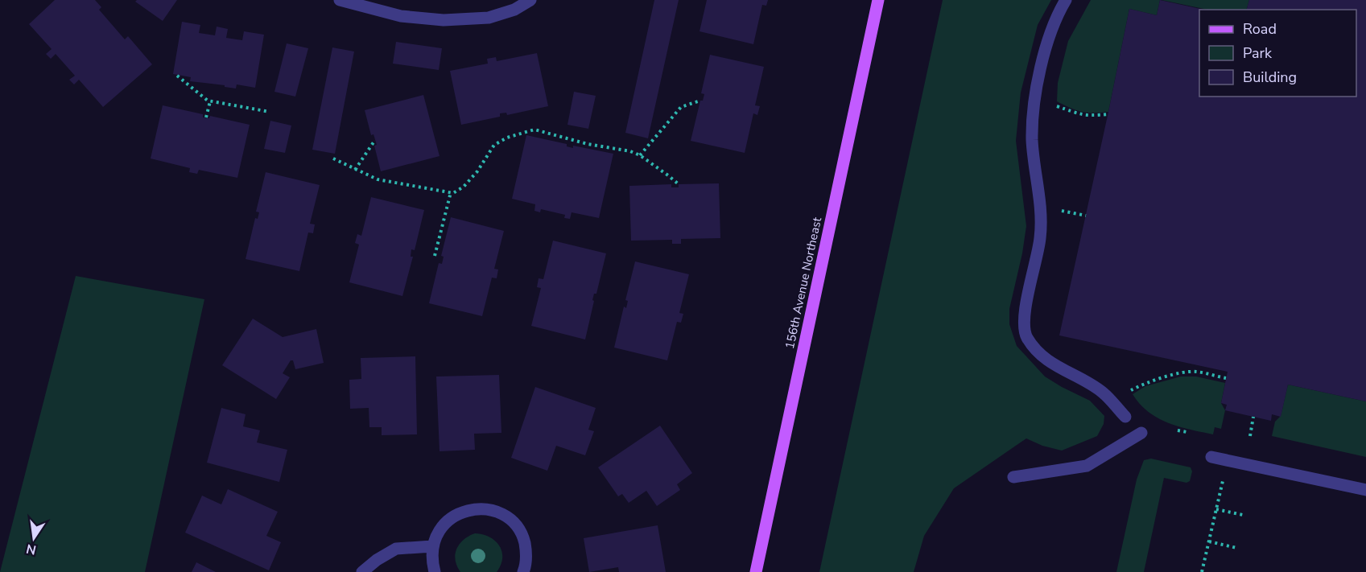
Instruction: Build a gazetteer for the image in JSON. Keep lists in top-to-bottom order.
{
  "streets": {
    "main road": ["156th Avenue Northeast"]
  },
  "legend": ["Road", "Park", "Building"],
  "north": "bottom"
}
